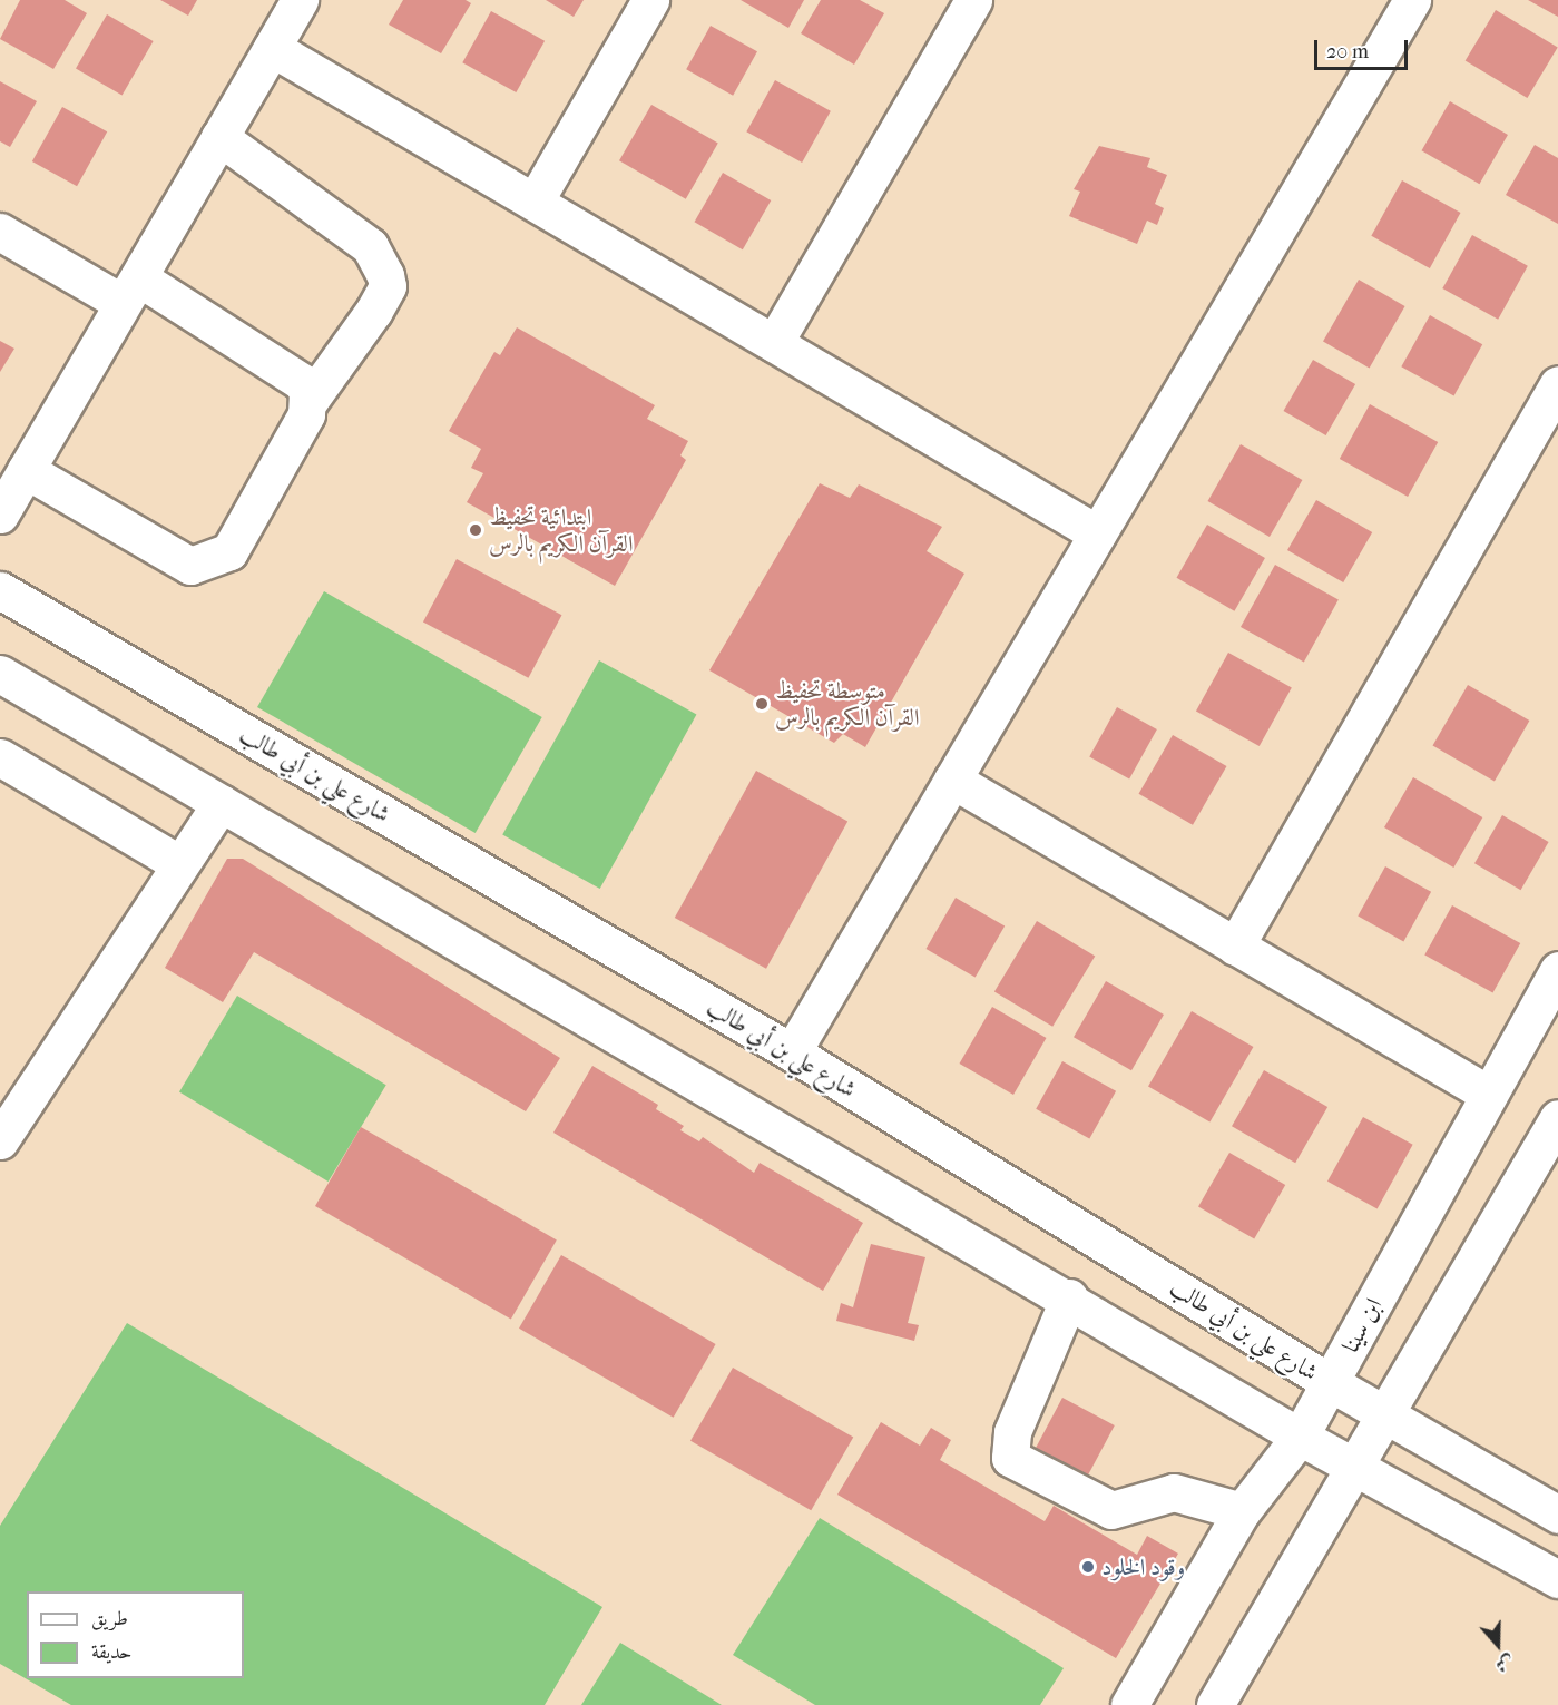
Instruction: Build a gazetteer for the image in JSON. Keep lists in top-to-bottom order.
{
  "streets": {
    "street": ["شارع علي بن أبي طالب", "ابن سينا"]
  },
  "crossings": [
    ["شارع علي بن أبي طالب", "ابن سينا"]
  ],
  "places": ["ابتدائية تحفيظ القرآن الكريم بالرس", "متوسطة تحفيظ القرآن الكريم بالرس", "وقود الخلود"],
  "legend": ["طريق", "حديقة"],
  "scale_bar": "20 m",
  "north": "bottom"
}
